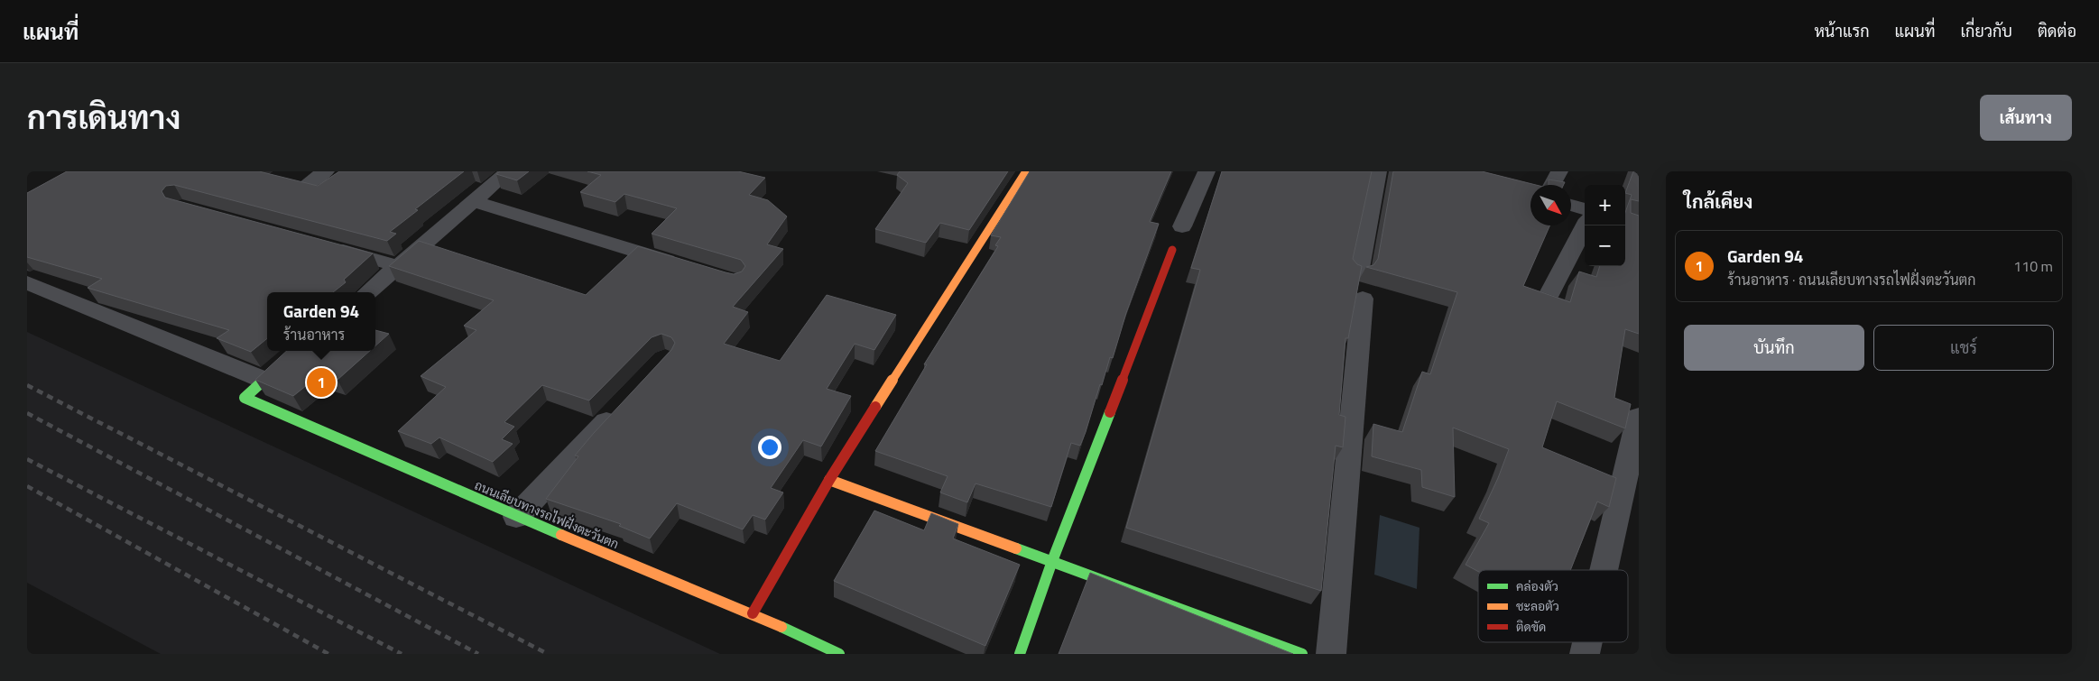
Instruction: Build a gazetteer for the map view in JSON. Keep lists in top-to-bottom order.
{
  "streets": {
    "street": ["ถนนเลียบทางรถไฟฝั่งตะวันตก"]
  },
  "legend": ["คล่องตัว", "ชะลอตัว", "ติดขัด"],
  "north": "bottom right",
  "page": {
    "header": "แผนที่",
    "nav": [
      "หน้าแรก",
      "แผนที่",
      "เกี่ยวกับ",
      "ติดต่อ"
    ],
    "title": "การเดินทาง",
    "buttons": [
      "เส้นทาง",
      ["บันทึก", "แชร์"]
    ],
    "heading": "ใกล้เคียง",
    "map_buttons": ["+", "−"],
    "list": [
      {
        "mark": "1",
        "name": "Garden 94",
        "note": "ร้านอาหาร · ถนนเลียบทางรถไฟฝั่งตะวันตก",
        "value": "110 m"
      }
    ],
    "popup": ["Garden 94", "ร้านอาหาร"],
    "pins": "1"
  }
}
